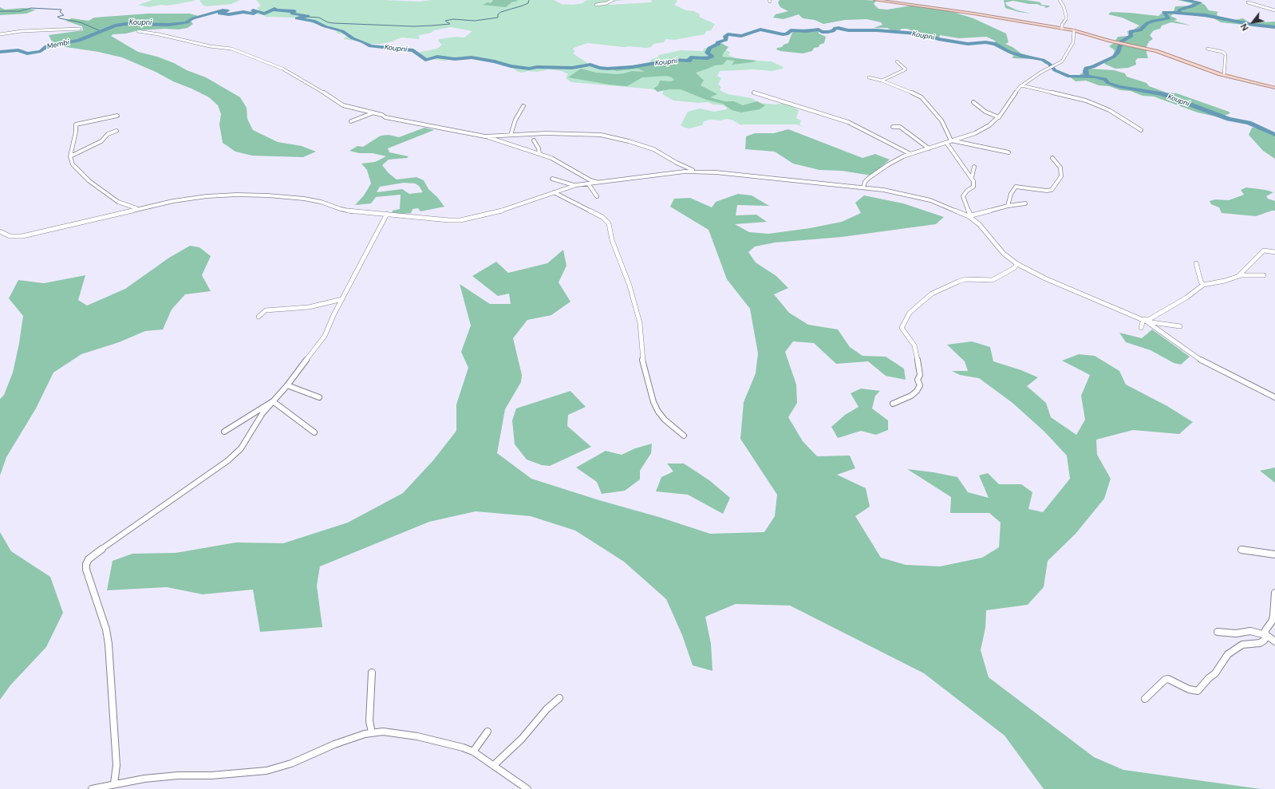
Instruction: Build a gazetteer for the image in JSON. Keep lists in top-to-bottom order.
{
  "water": ["Koupni", "Membi"],
  "north": "bottom left"
}
